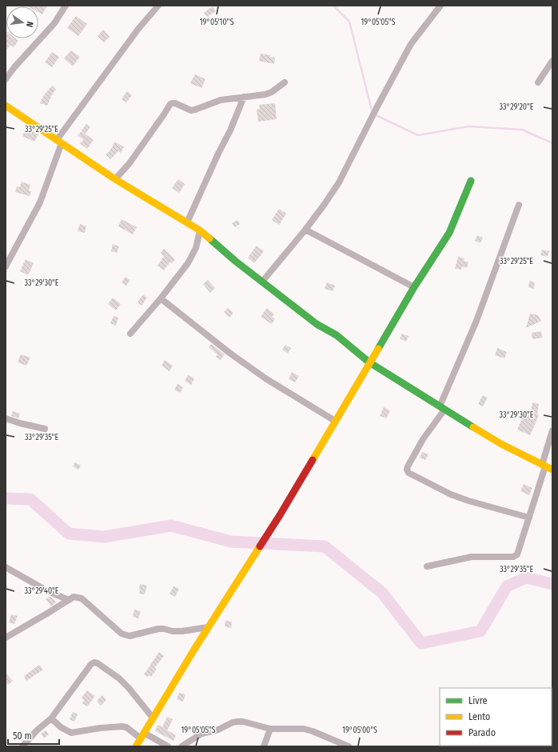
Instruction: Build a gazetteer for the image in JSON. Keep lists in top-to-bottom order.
{
  "legend": ["Livre", "Lento", "Parado"],
  "scale_bar": "50 m",
  "north": "right",
  "coordinates": [
    "19°05'10\"S",
    "19°05'05\"S",
    "33°29'20\"E",
    "33°29'25\"E",
    "33°29'30\"E",
    "33°29'35\"E",
    "33°29'40\"E",
    "19°05'00\"S"
  ]
}
